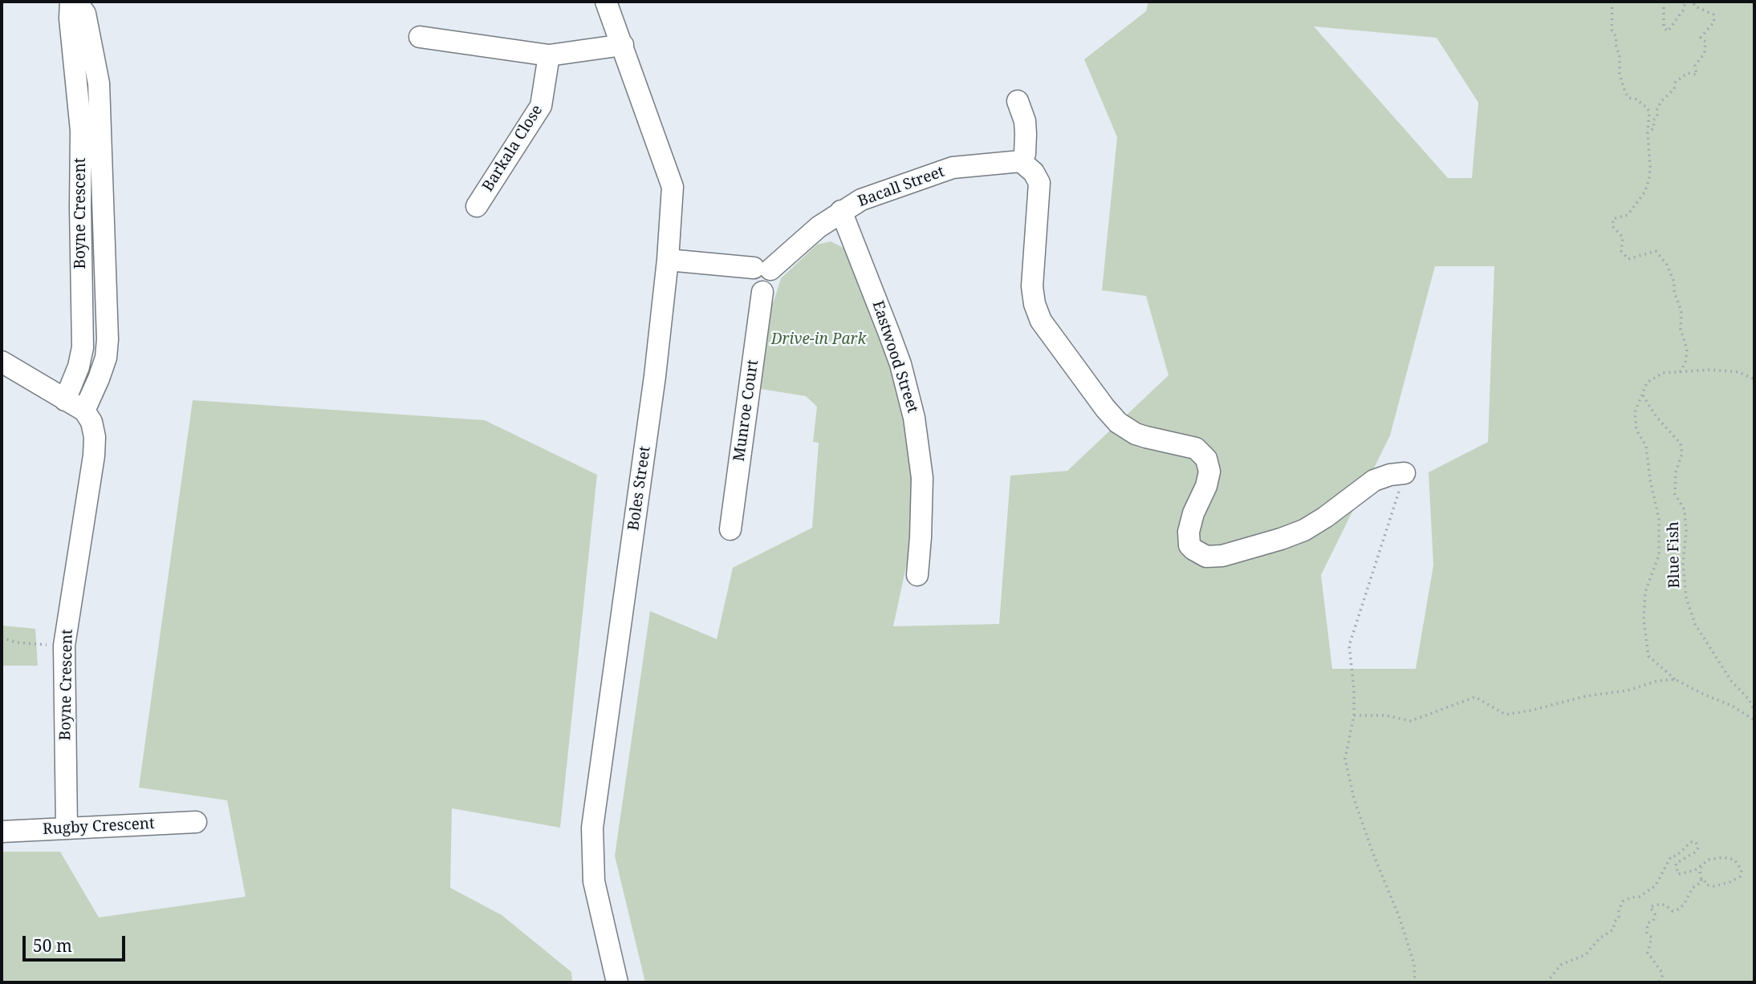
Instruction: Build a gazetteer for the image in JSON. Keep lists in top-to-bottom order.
{
  "streets": {
    "street": [
      "Barkala Close",
      "Bacall Street",
      "Boyne Crescent",
      "Eastwood Street",
      "Munroe Court",
      "Boles Street",
      "Rugby Crescent"
    ],
    "path": ["Blue Fish"]
  },
  "crossings": [
    ["Bacall Street", "Eastwood Street"],
    ["Bacall Street", "Munroe Court"],
    ["Boyne Crescent", "Rugby Crescent"]
  ],
  "parks": ["Drive-in Park"],
  "scale_bar": "50 m"
}
